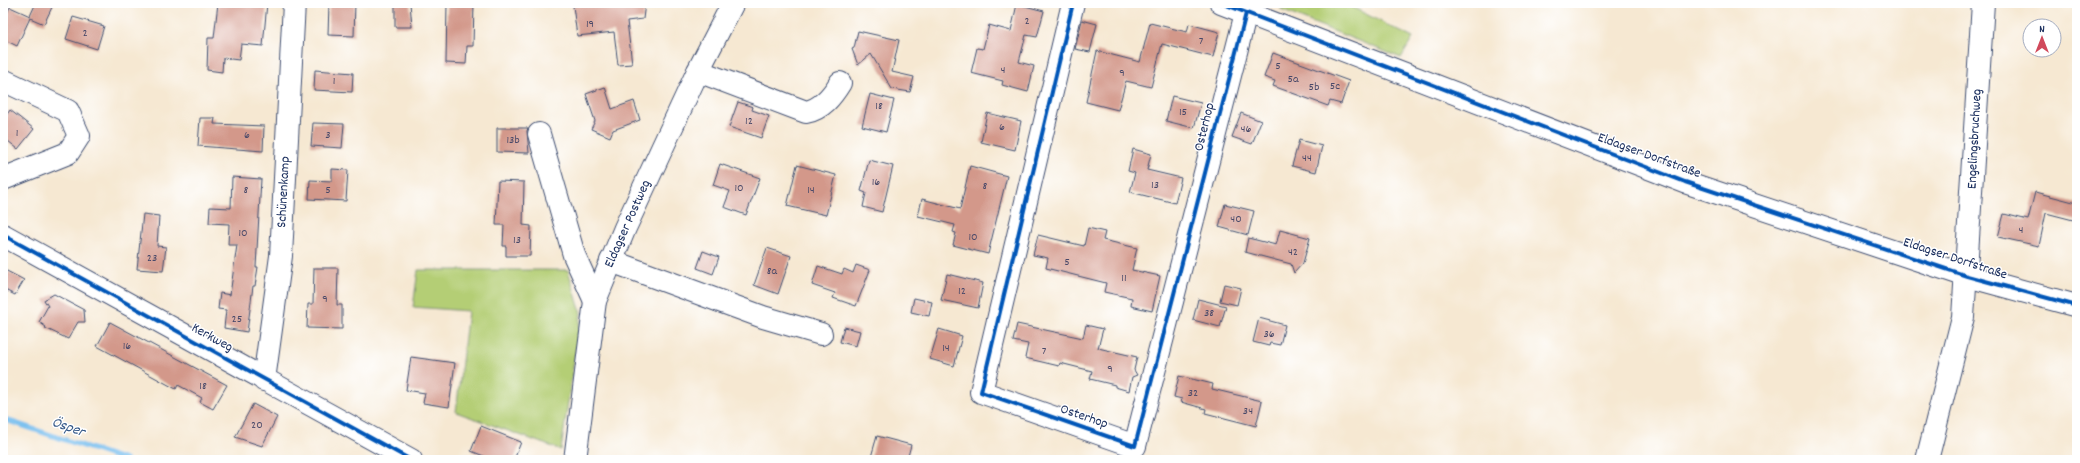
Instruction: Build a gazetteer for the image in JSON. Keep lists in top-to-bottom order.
{
  "streets": {
    "street": [
      "Osterhop",
      "Engelingsbruchweg",
      "Eldagser Dorfstraße",
      "Schünenkamp",
      "Eldagser Postweg",
      "Kerkweg"
    ]
  },
  "crossings": [
    ["Osterhop", "Eldagser Dorfstraße"],
    ["Engelingsbruchweg", "Eldagser Dorfstraße"],
    ["Schünenkamp", "Kerkweg"]
  ],
  "water": ["Ösper"],
  "house_numbers": [
    "2",
    "19",
    "2",
    "7",
    "5",
    "4",
    "9",
    "5a",
    "1",
    "5c",
    "5b",
    "18",
    "15",
    "12",
    "6",
    "46",
    "1",
    "6",
    "3",
    "13b",
    "44",
    "16",
    "13",
    "8",
    "10",
    "8",
    "5",
    "14",
    "40",
    "4",
    "10",
    "10",
    "13",
    "42",
    "23",
    "5",
    "8a",
    "11",
    "12",
    "9",
    "38",
    "25",
    "36",
    "16",
    "14",
    "7",
    "9",
    "18",
    "32",
    "34",
    "20"
  ],
  "north": "top"
}
